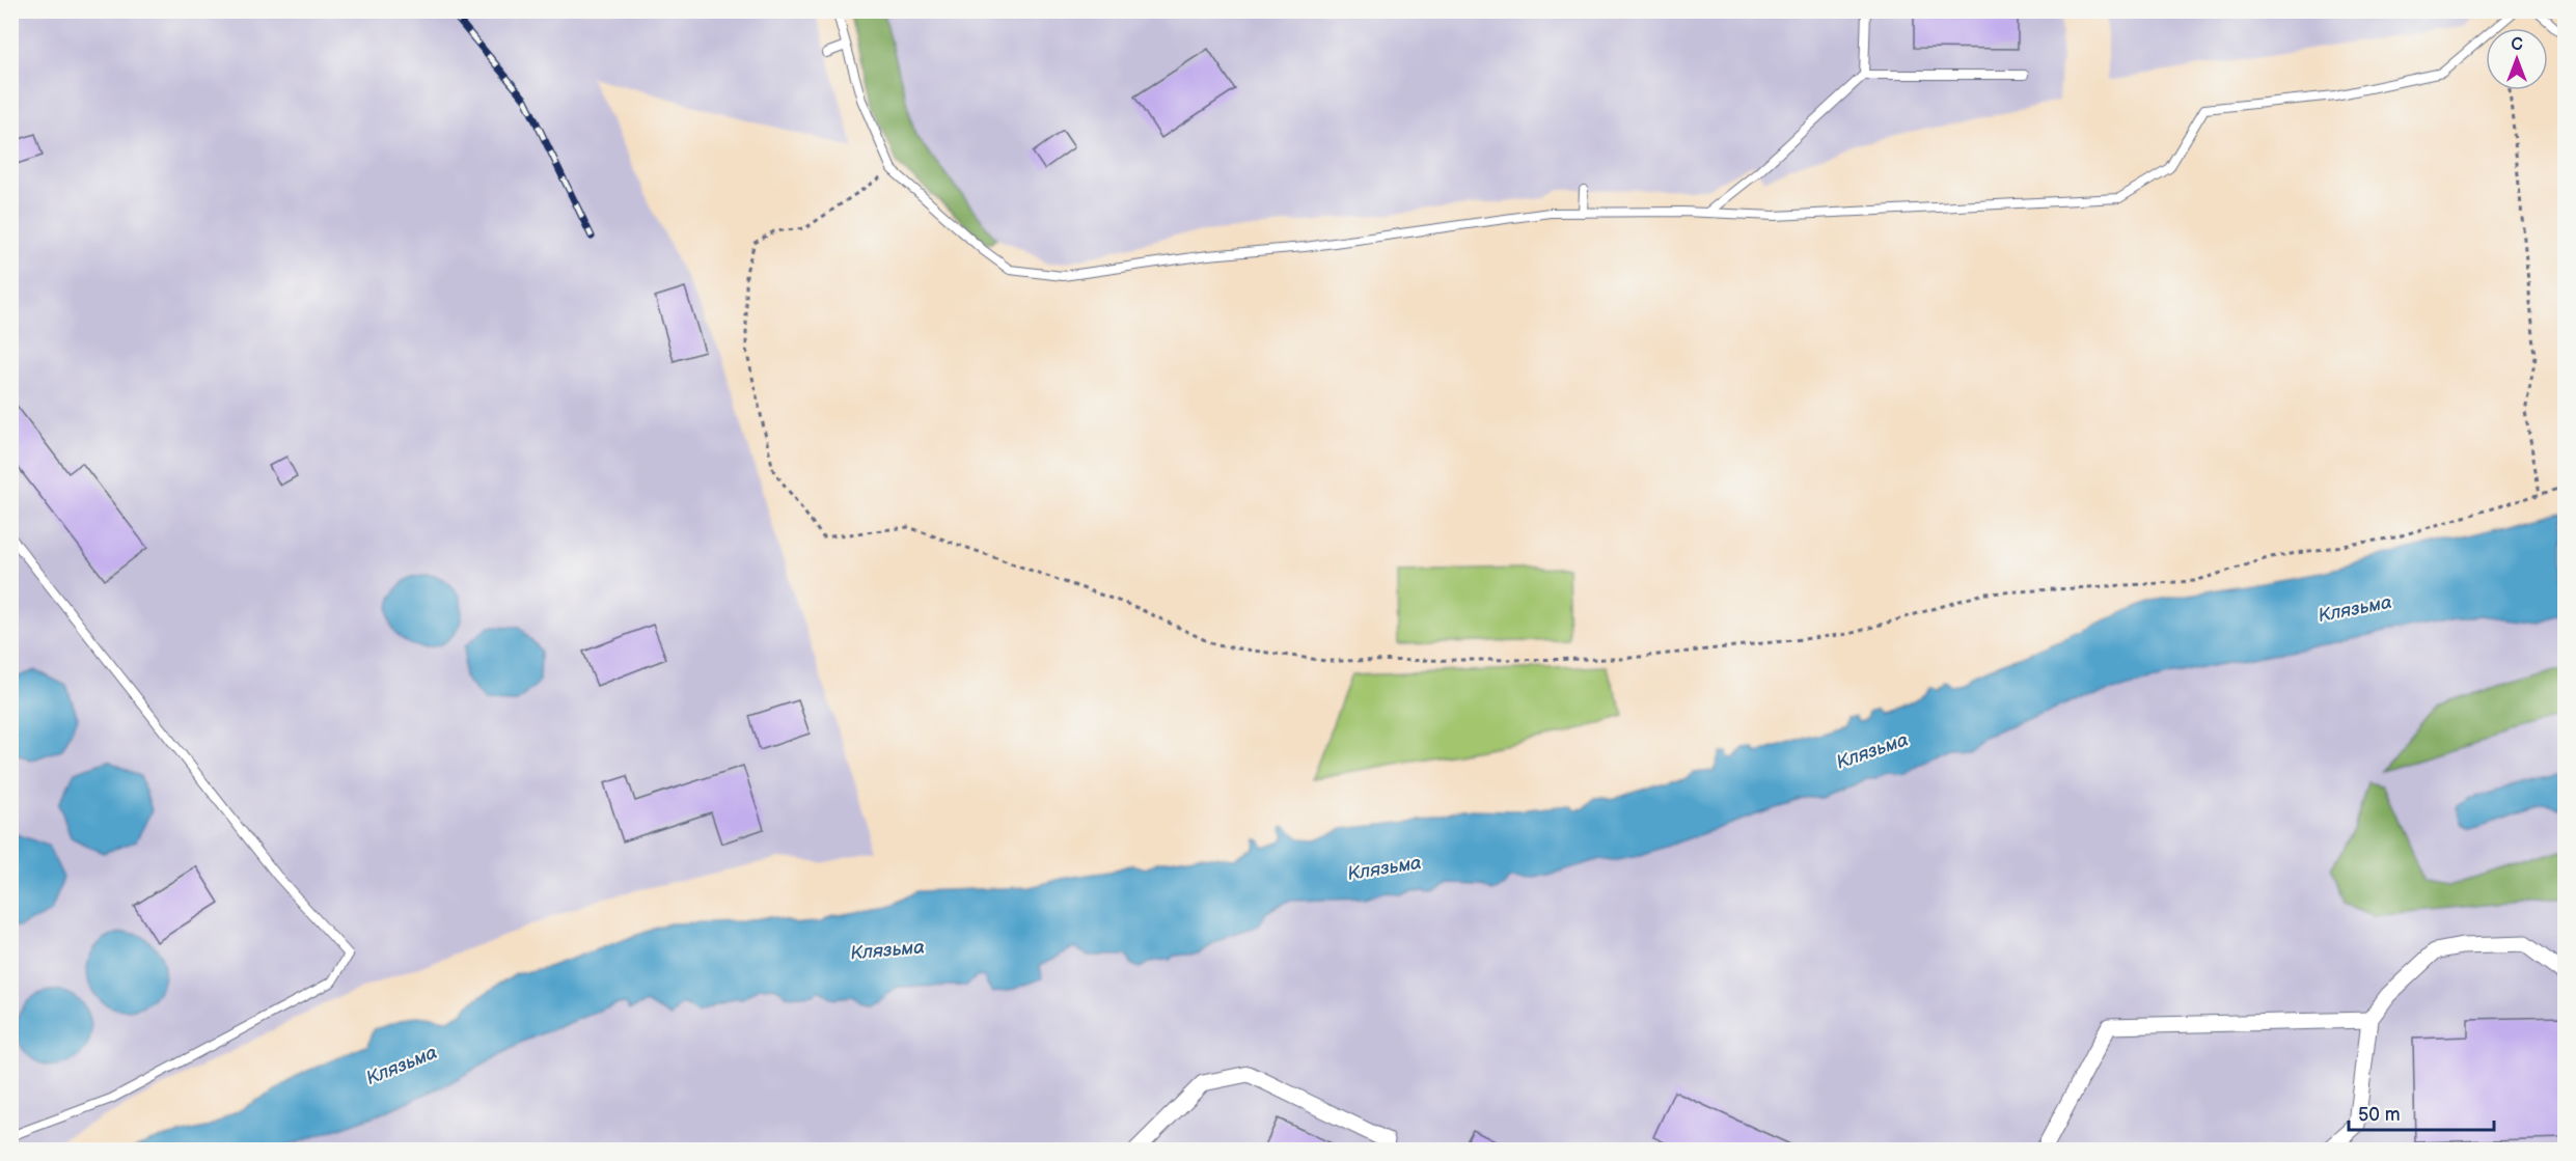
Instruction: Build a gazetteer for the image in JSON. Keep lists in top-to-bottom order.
{
  "water": ["Клязьма"],
  "scale_bar": "50 m",
  "north": "top"
}
